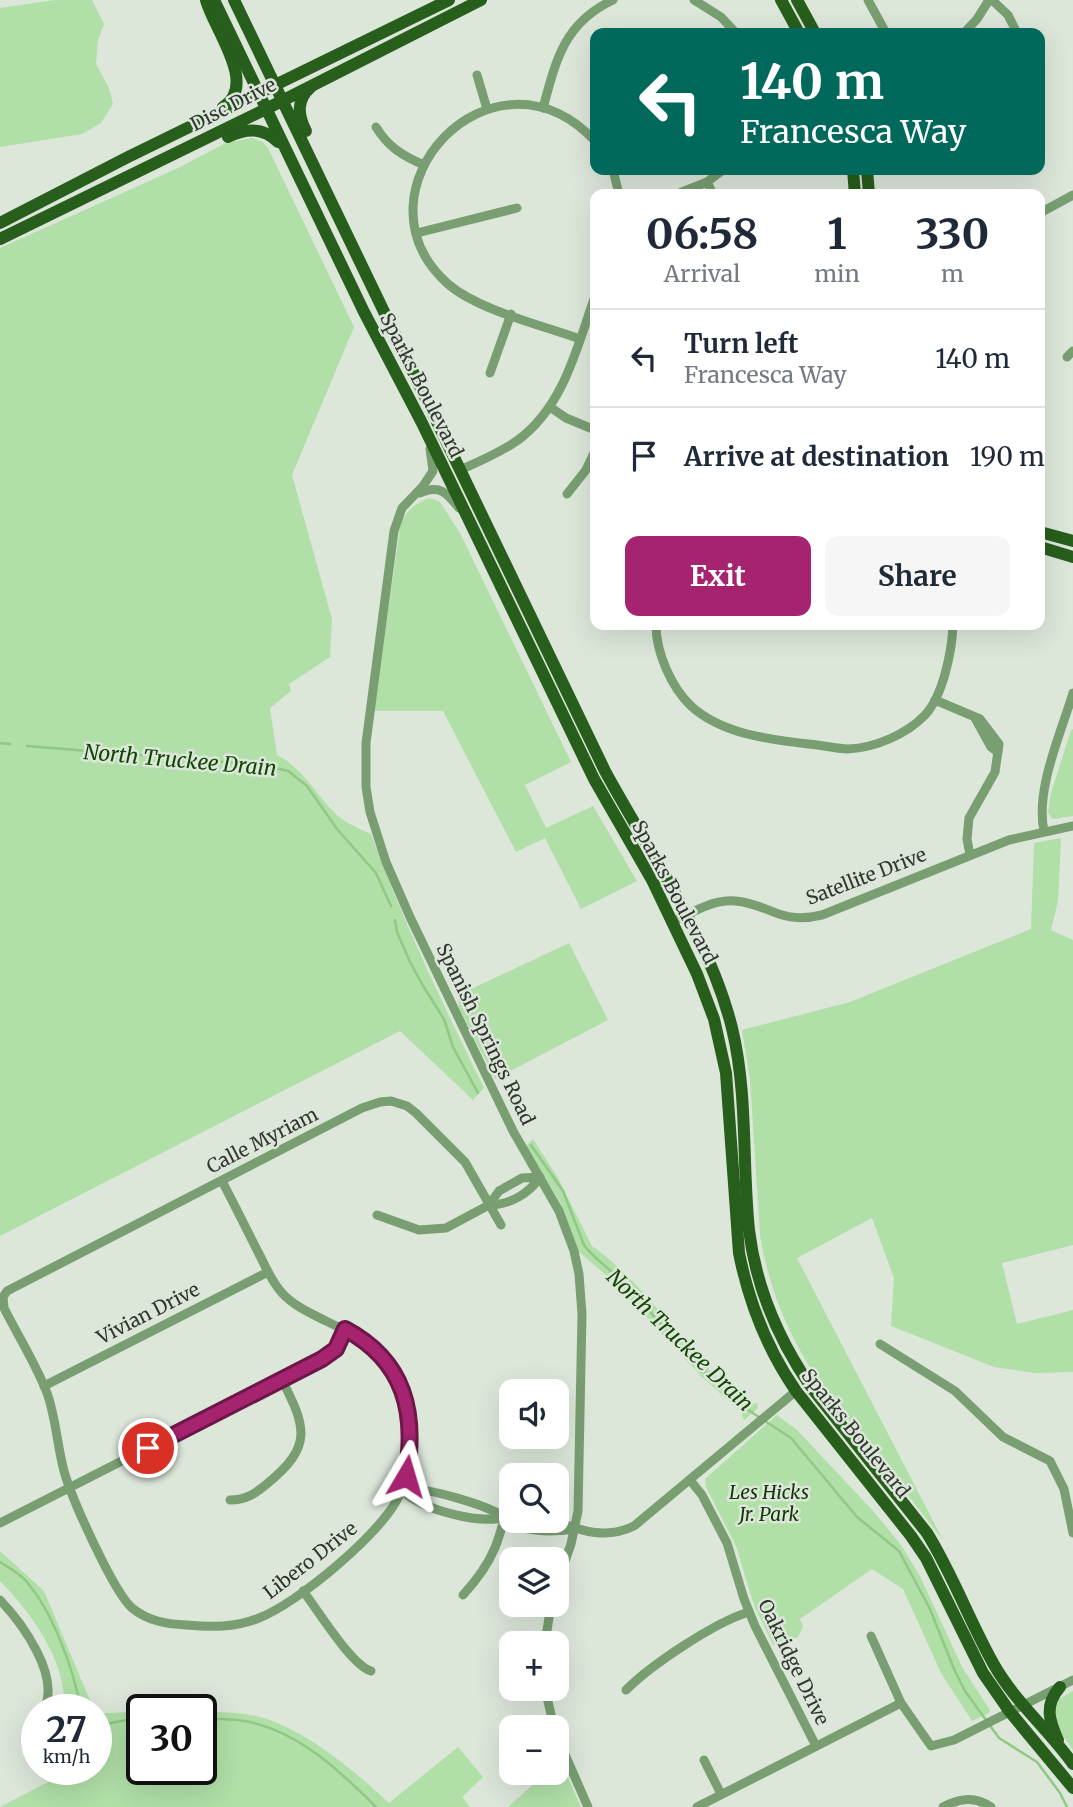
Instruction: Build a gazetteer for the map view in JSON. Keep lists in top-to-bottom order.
{
  "streets": {
    "main road": ["Disc Drive", "Sparks Boulevard"],
    "street": [
      "Satellite Drive",
      "Spanish Springs Road",
      "Calle Myriam",
      "Vivian Drive",
      "Libero Drive",
      "Oakridge Drive"
    ]
  },
  "crossings": [
    ["Disc Drive", "Sparks Boulevard"],
    ["Sparks Boulevard", "Satellite Drive"],
    ["Sparks Boulevard", "Spanish Springs Road"],
    ["Calle Myriam", "Libero Drive"],
    ["Vivian Drive", "Libero Drive"]
  ],
  "water": ["North Truckee Drain"],
  "parks": ["Les Hicks Jr. Park"],
  "page": {
    "turn": ["140 m", "Francesca Way"],
    "eta": [
      "06:58",
      "Arrival",
      "1",
      "min",
      "330",
      "m"
    ],
    "list": [
      {
        "name": "Turn left",
        "note": "Francesca Way",
        "value": "140 m"
      },
      {
        "name": "Arrive at destination",
        "value": "190 m"
      }
    ],
    "buttons": ["Exit", "Share"],
    "map_buttons": ["+", "−"],
    "speed": "27 km/h",
    "limit": "30"
  }
}
